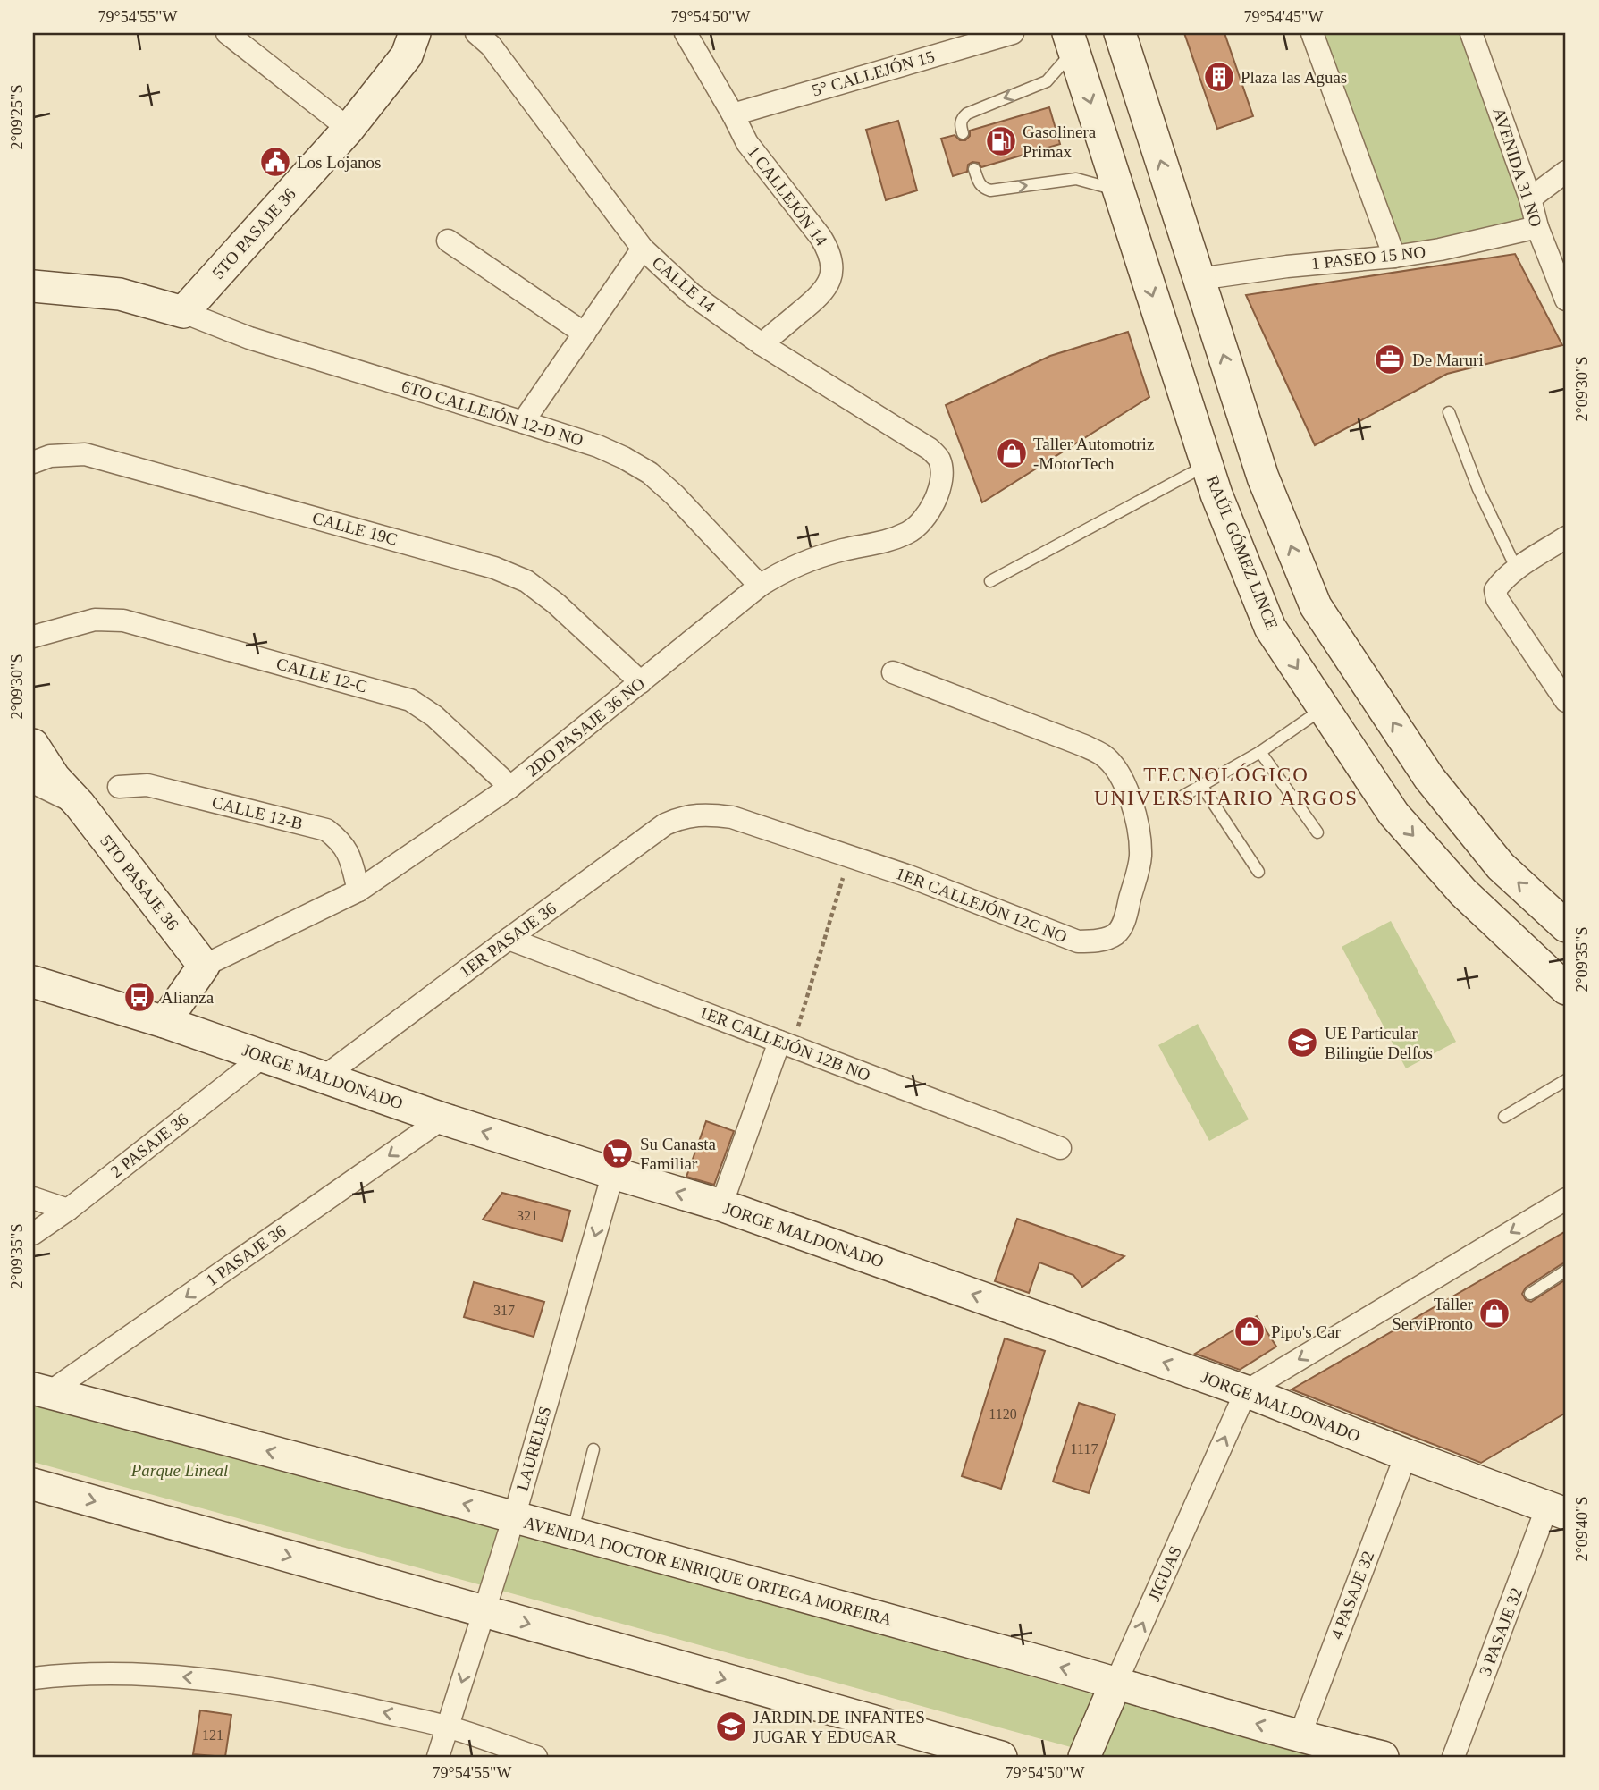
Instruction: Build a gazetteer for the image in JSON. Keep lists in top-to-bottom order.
{
  "streets": {
    "main road": [
      "5TO PASAJE 36",
      "RAÚL GÓMEZ LINCE",
      "JORGE MALDONADO",
      "AVENIDA DOCTOR ENRIQUE ORTEGA MOREIRA",
      "JIGUAS"
    ],
    "street": [
      "5° CALLEJÓN 15",
      "AVENIDA 31 NO",
      "1 CALLEJÓN 14",
      "1 PASEO 15 NO",
      "CALLE 14",
      "6TO CALLEJÓN 12-D NO",
      "CALLE 19C",
      "CALLE 12-C",
      "2DO PASAJE 36 NO",
      "CALLE 12-B",
      "1ER CALLEJÓN 12C NO",
      "1ER PASAJE 36",
      "1ER CALLEJÓN 12B NO",
      "2 PASAJE 36",
      "1 PASAJE 36",
      "LAURELES",
      "4 PASAJE 32",
      "3 PASAJE 32"
    ]
  },
  "crossings": [
    ["5° CALLEJÓN 15", "1 CALLEJÓN 14"],
    ["AVENIDA 31 NO", "1 PASEO 15 NO"],
    ["1 CALLEJÓN 14", "CALLE 14"],
    ["5TO PASAJE 36", "6TO CALLEJÓN 12-D NO"],
    ["5TO PASAJE 36", "2DO PASAJE 36 NO"],
    ["CALLE 14", "2DO PASAJE 36 NO"],
    ["6TO CALLEJÓN 12-D NO", "2DO PASAJE 36 NO"],
    ["CALLE 19C", "2DO PASAJE 36 NO"],
    ["CALLE 12-C", "2DO PASAJE 36 NO"],
    ["2DO PASAJE 36 NO", "CALLE 12-B"],
    ["1ER CALLEJÓN 12C NO", "1ER PASAJE 36"],
    ["1ER PASAJE 36", "1ER CALLEJÓN 12B NO"],
    ["1ER PASAJE 36", "JORGE MALDONADO"],
    ["JORGE MALDONADO", "2 PASAJE 36"],
    ["JORGE MALDONADO", "1 PASAJE 36"],
    ["JORGE MALDONADO", "LAURELES"],
    ["JORGE MALDONADO", "JIGUAS"],
    ["JORGE MALDONADO", "4 PASAJE 32"],
    ["JORGE MALDONADO", "3 PASAJE 32"],
    ["1 PASAJE 36", "AVENIDA DOCTOR ENRIQUE ORTEGA MOREIRA"],
    ["LAURELES", "AVENIDA DOCTOR ENRIQUE ORTEGA MOREIRA"],
    ["AVENIDA DOCTOR ENRIQUE ORTEGA MOREIRA", "JIGUAS"],
    ["AVENIDA DOCTOR ENRIQUE ORTEGA MOREIRA", "4 PASAJE 32"]
  ],
  "one_way": [
    "JORGE MALDONADO",
    "1 PASAJE 36",
    "LAURELES",
    "JIGUAS"
  ],
  "districts": ["TECNOLÓGICO UNIVERSITARIO ARGOS"],
  "parks": ["Parque Lineal"],
  "places": {
    "building": ["Plaza las Aguas"],
    "fuel station": ["Gasolinera Primax"],
    "public building": ["Los Lojanos"],
    "office": ["De Maruri"],
    "shop": ["Taller Automotriz -MotorTech", "Taller ServiPronto", "Pipo's Car"],
    "bus stop": ["Alianza"],
    "school or university": ["UE Particular Bilingüe Delfos", "JARDIN DE INFANTES JUGAR Y EDUCAR"],
    "supermarket": ["Su Canasta Familiar"]
  },
  "house_numbers": [
    "321",
    "317",
    "1120",
    "1117",
    "121"
  ],
  "coordinates": [
    "79°54'55\"W",
    "79°54'50\"W",
    "79°54'45\"W",
    "2°09'25\"S",
    "2°09'30\"S",
    "2°09'35\"S",
    "2°09'40\"S"
  ]
}
